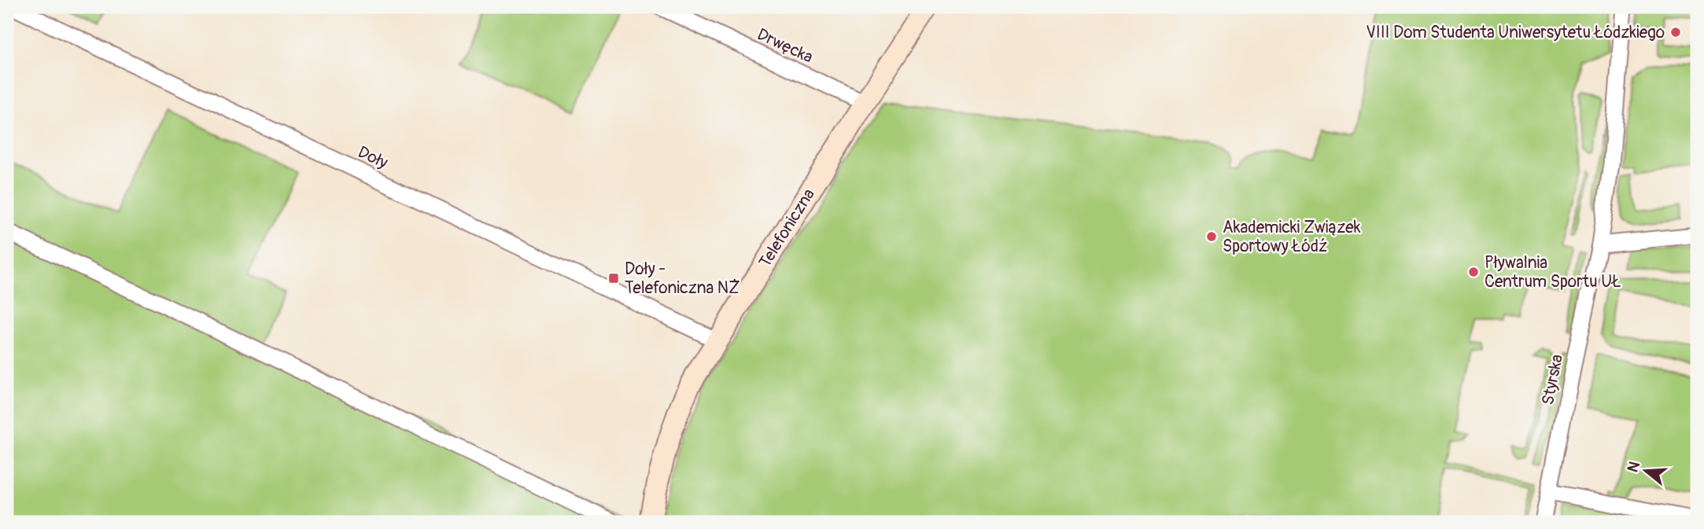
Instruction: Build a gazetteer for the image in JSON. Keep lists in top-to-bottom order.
{
  "streets": {
    "street": [
      "Drwęcka",
      "Doły",
      "Telefoniczna",
      "Styrska"
    ]
  },
  "crossings": [
    ["Drwęcka", "Telefoniczna"],
    ["Doły", "Telefoniczna"]
  ],
  "places": {
    "other": ["VIII Dom Studenta Uniwersytetu Łódzkiego", "Akademicki Związek Sportowy Łódź", "Pływalnia Centrum Sportu UŁ"],
    "transit": ["Doły - Telefoniczna NŻ"]
  },
  "north": "left"
}
